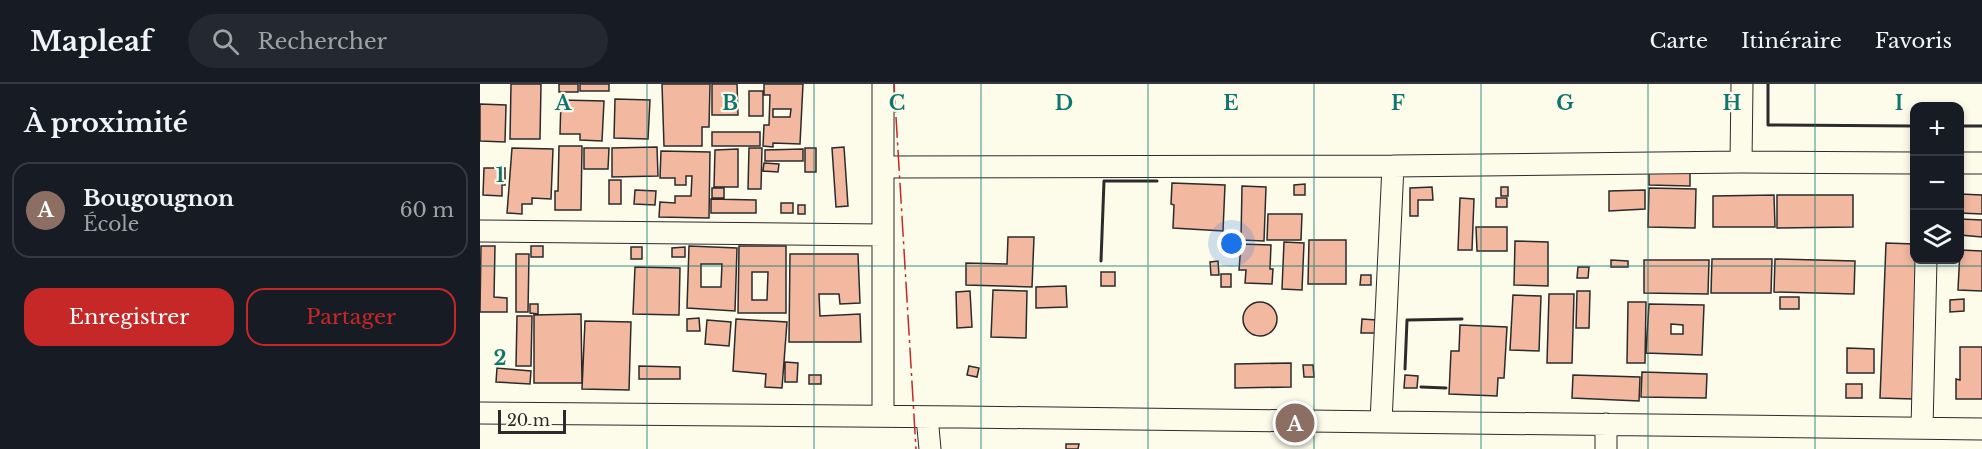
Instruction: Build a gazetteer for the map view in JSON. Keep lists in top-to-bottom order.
{
  "scale_bar": "20 m",
  "page": {
    "header": "Mapleaf",
    "search": "Rechercher",
    "nav": ["Carte", "Itinéraire", "Favoris"],
    "heading": "À proximité",
    "map_buttons": ["+", "−"],
    "list": [
      {
        "mark": "A",
        "name": "Bougougnon",
        "note": "École",
        "value": "60 m"
      }
    ],
    "buttons": ["Enregistrer", "Partager"],
    "pins": "A",
    "scale": "20 m"
  },
  "grid": {
    "columns": [
      "A",
      "B",
      "C",
      "D",
      "E",
      "F",
      "G",
      "H",
      "I"
    ],
    "rows": ["1", "2"]
  }
}
